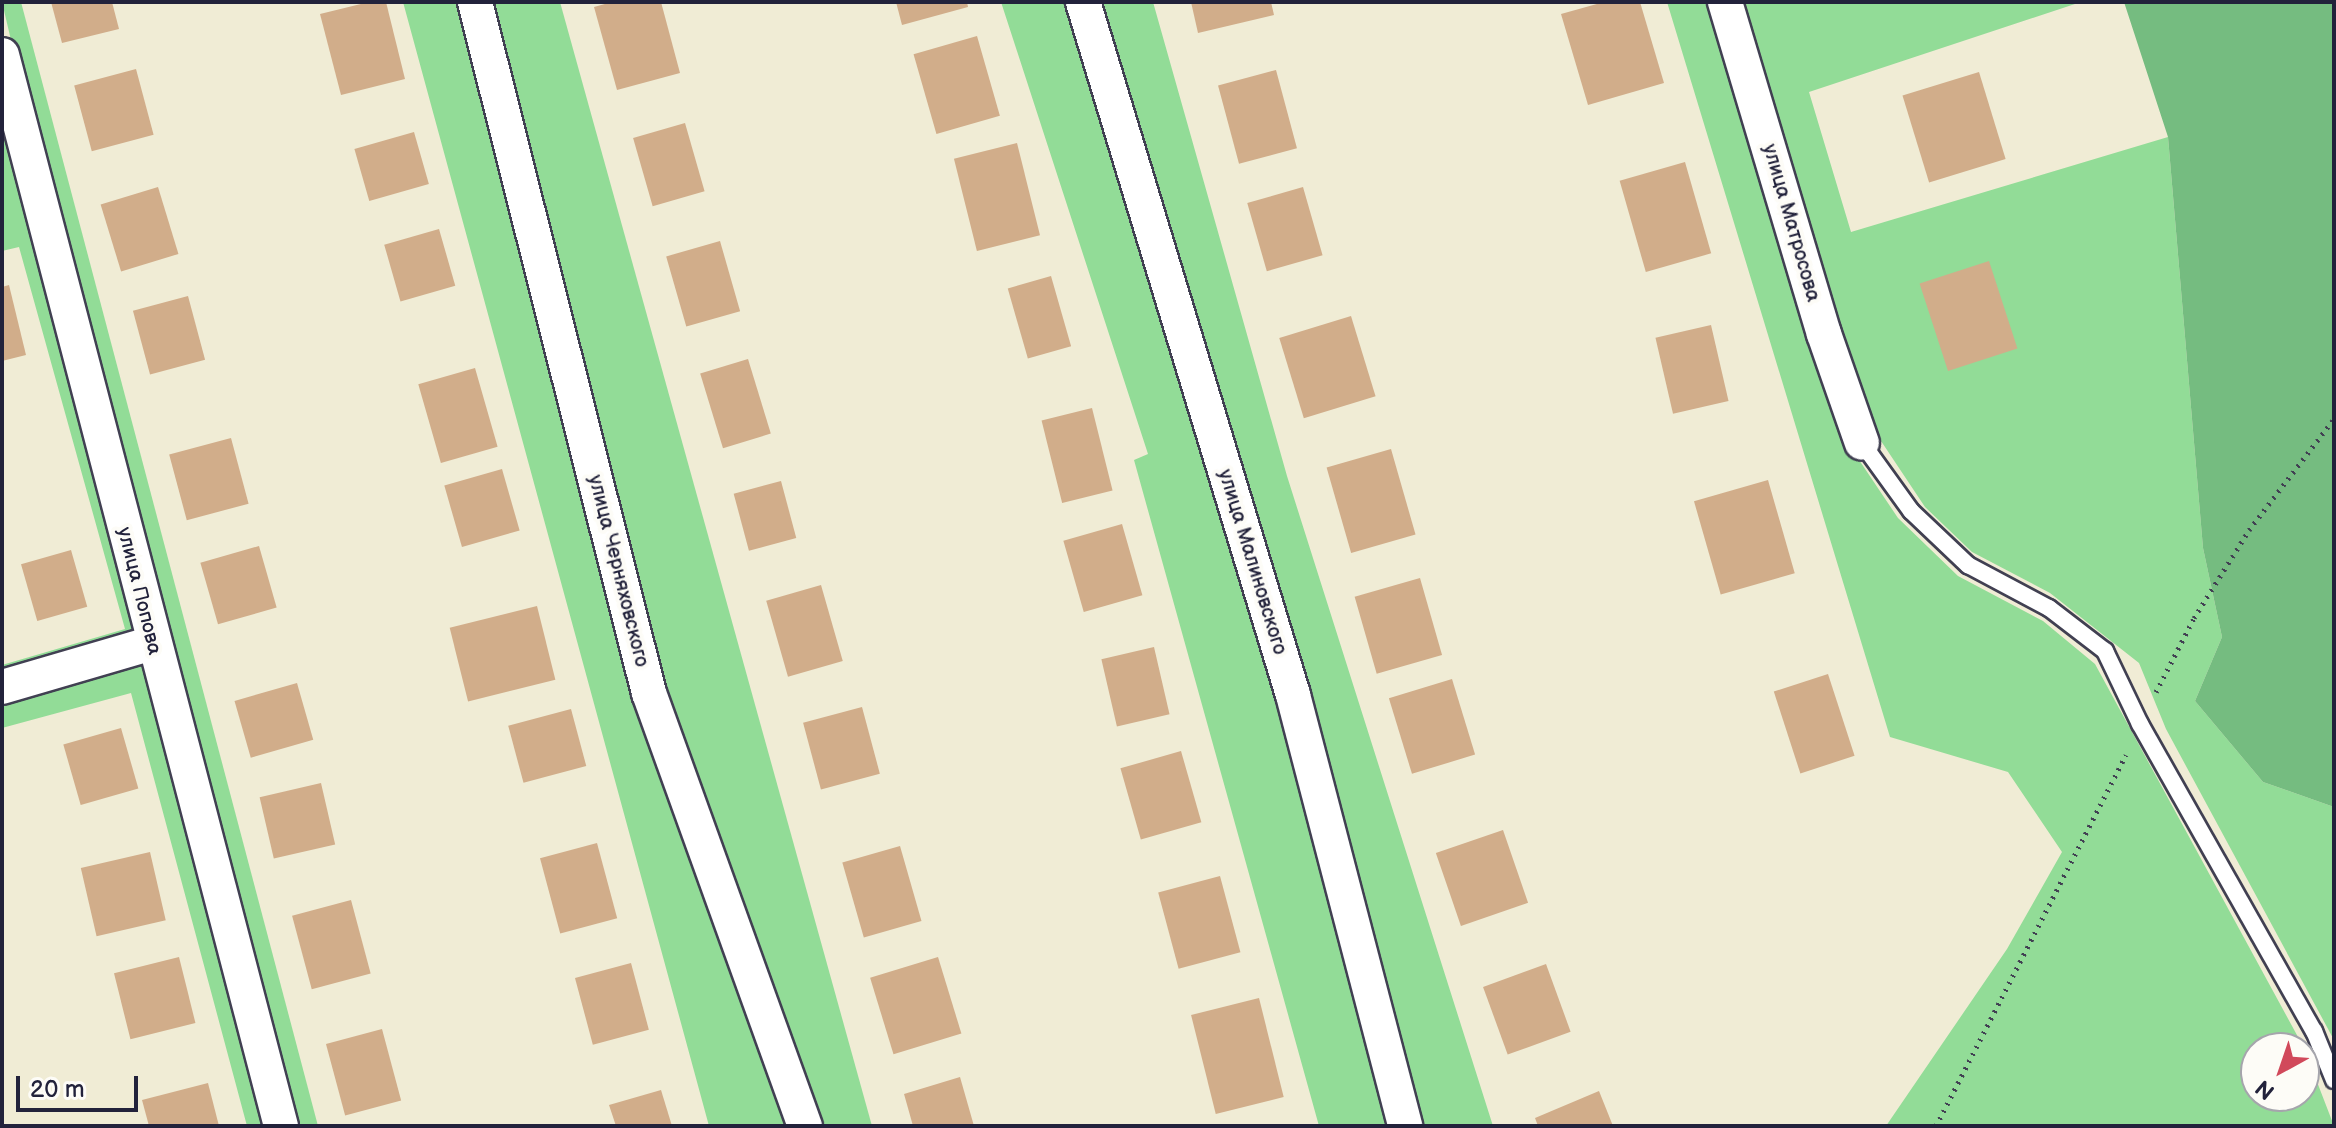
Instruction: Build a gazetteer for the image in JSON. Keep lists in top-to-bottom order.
{
  "streets": {
    "street": [
      "улица Матросова",
      "улица Малиновского",
      "улица Черняховского",
      "улица Попова"
    ]
  },
  "scale_bar": "20 m",
  "north": "bottom left"
}
